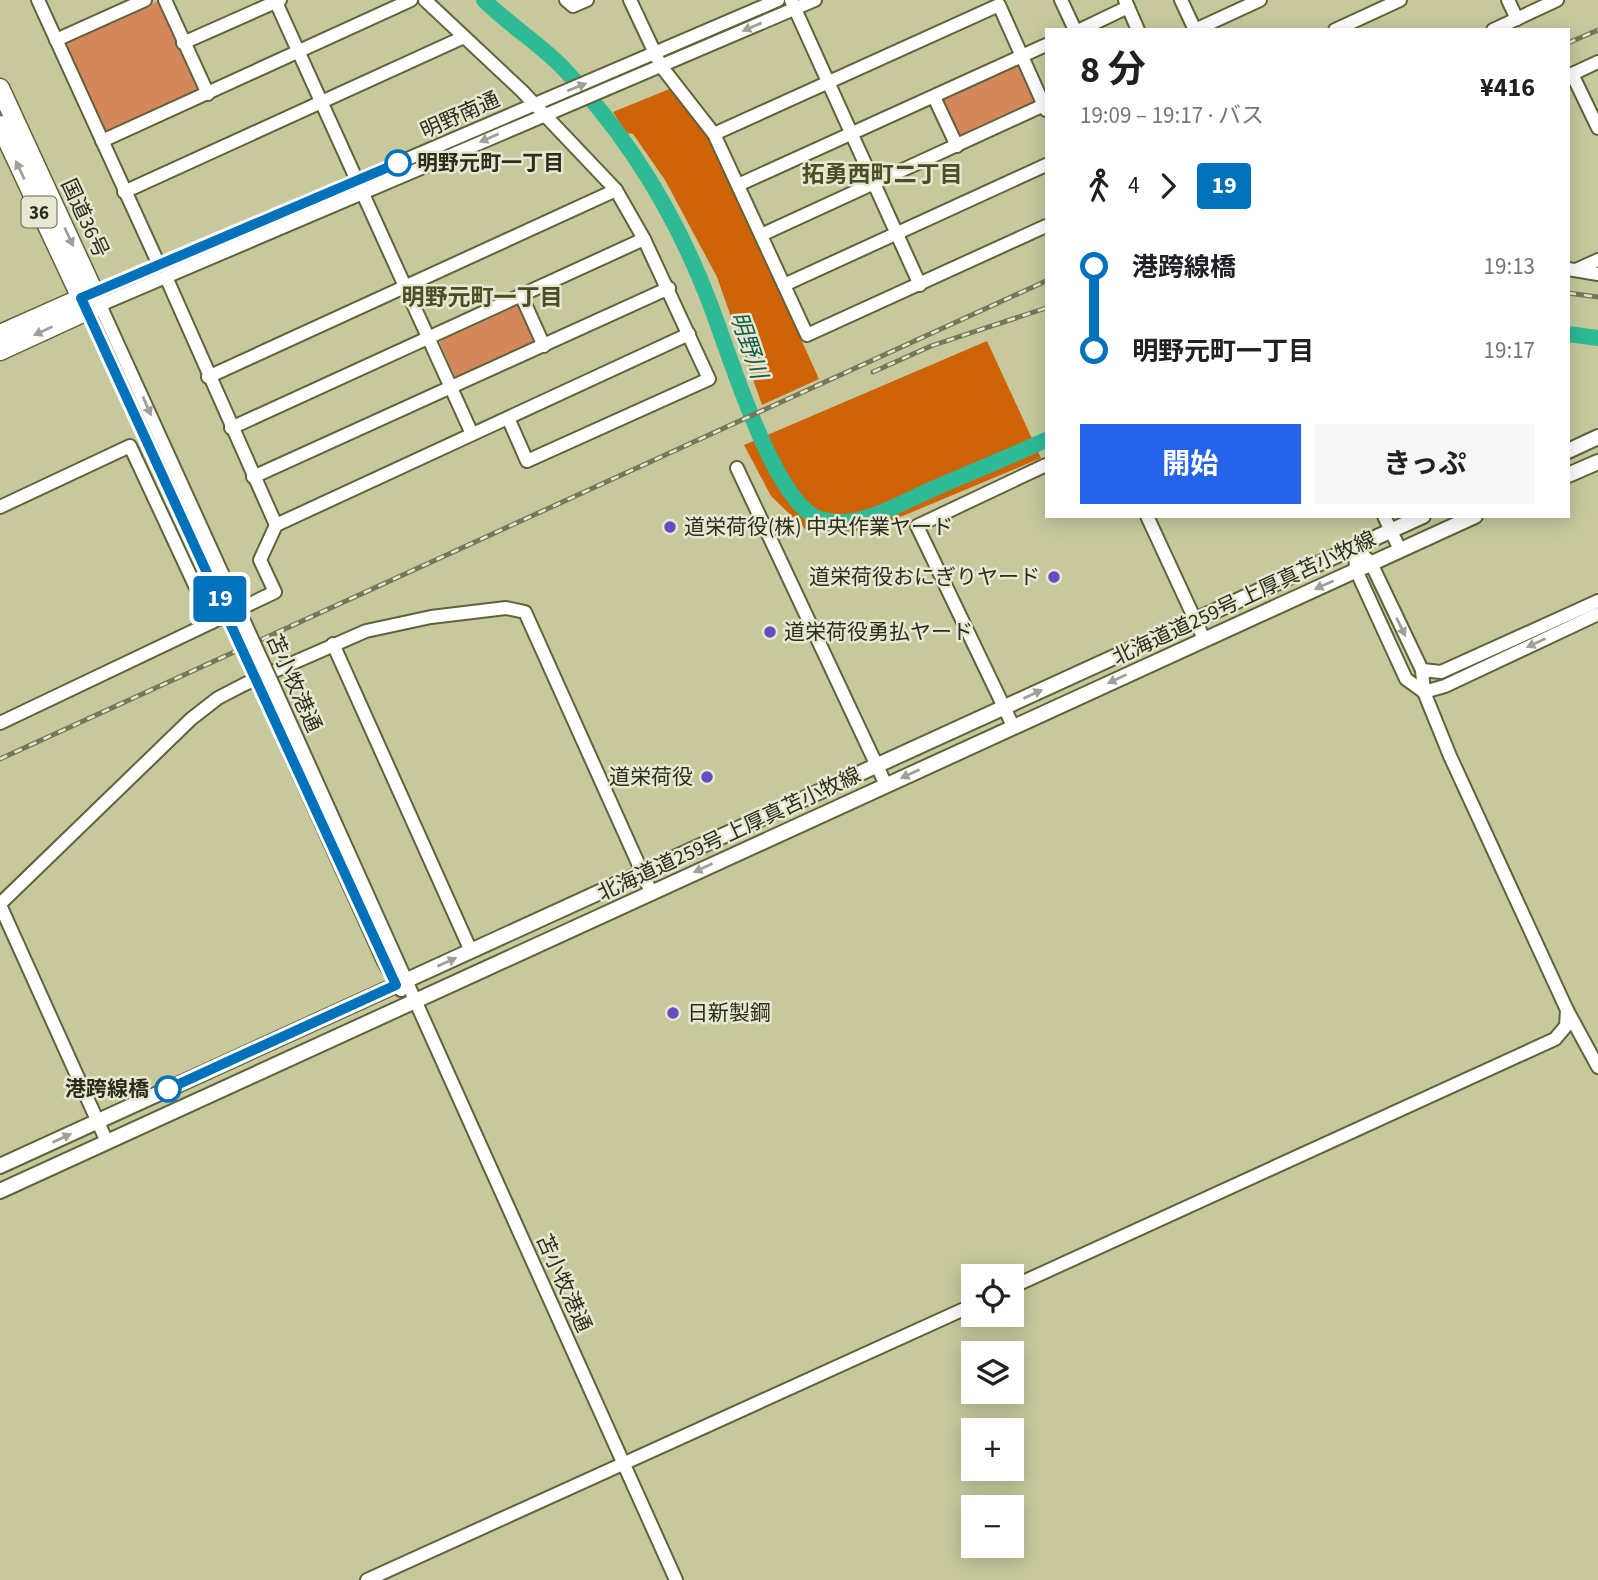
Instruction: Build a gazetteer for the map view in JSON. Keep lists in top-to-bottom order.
{
  "streets": {
    "highway": ["36", "国道36号"],
    "main road": ["北海道道259号 上厚真苫小牧線"],
    "street": ["明野南通", "苫小牧港通"]
  },
  "crossings": [
    ["明野南通", "国道36号"],
    ["明野南通", "苫小牧港通"],
    ["国道36号", "苫小牧港通"],
    ["北海道道259号 上厚真苫小牧線", "苫小牧港通"]
  ],
  "districts": ["拓勇西町二丁目", "明野元町一丁目"],
  "water": ["明野川"],
  "places": [
    "明野元町一丁目",
    "道栄荷役(株) 中央作業ヤード",
    "道栄荷役おにぎりヤード",
    "道栄荷役勇払ヤード",
    "道栄荷役",
    "日新製鋼",
    "港跨線橋"
  ],
  "lines": ["bus line 19"],
  "page": {
    "on_map": "19",
    "heading": ["8 分", "19:09 – 19:17 · バス", "¥416"],
    "legs": ["4", "19"],
    "list": [
      {
        "name": "港跨線橋",
        "value": "19:13"
      },
      {
        "name": "明野元町一丁目",
        "value": "19:17"
      }
    ],
    "buttons": ["開始", "きっぷ"],
    "map_buttons": ["+", "−"]
  }
}
